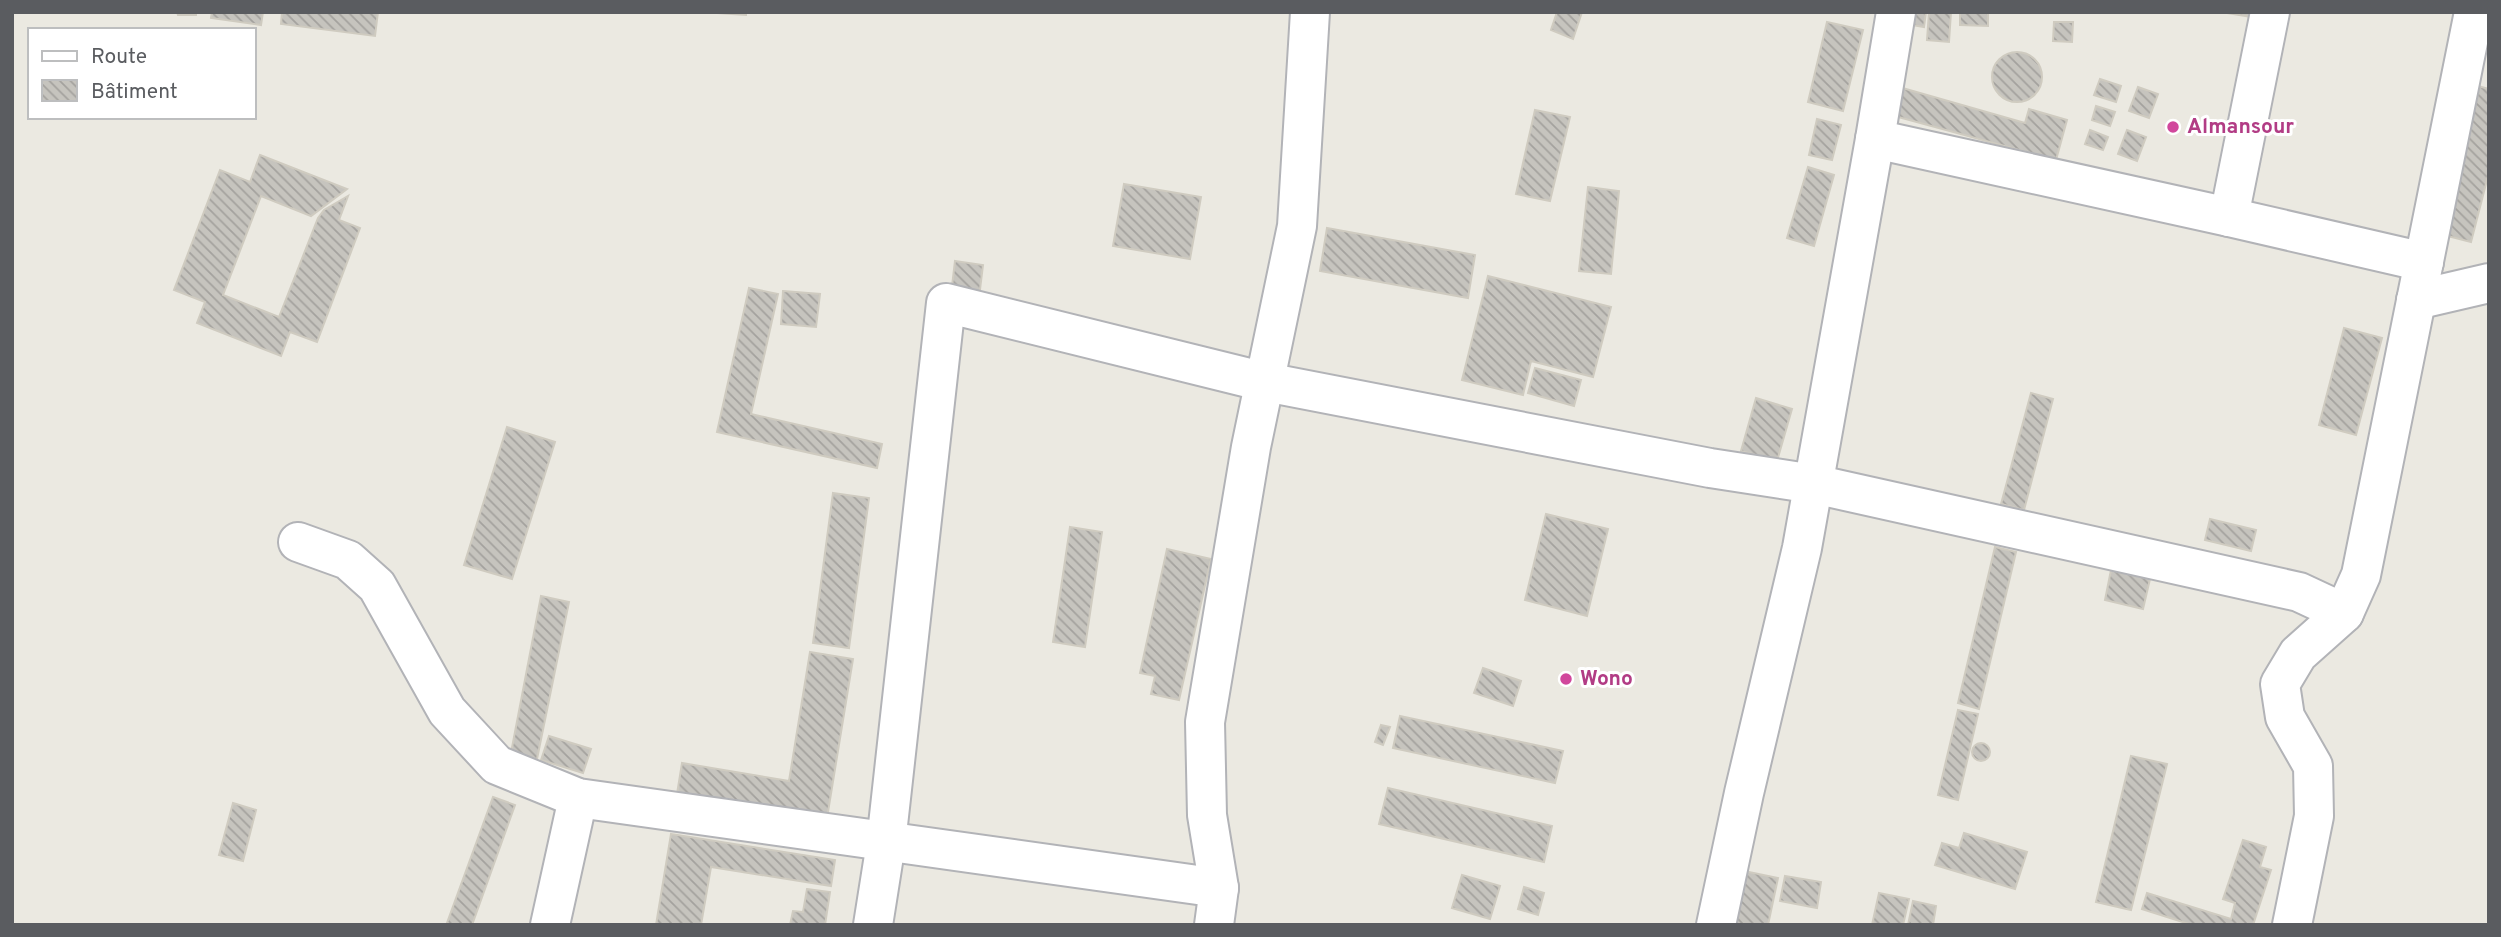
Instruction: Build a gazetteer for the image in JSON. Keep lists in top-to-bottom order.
{
  "places": ["Almansour", "Wono"],
  "legend": ["Route", "Bâtiment"]
}
